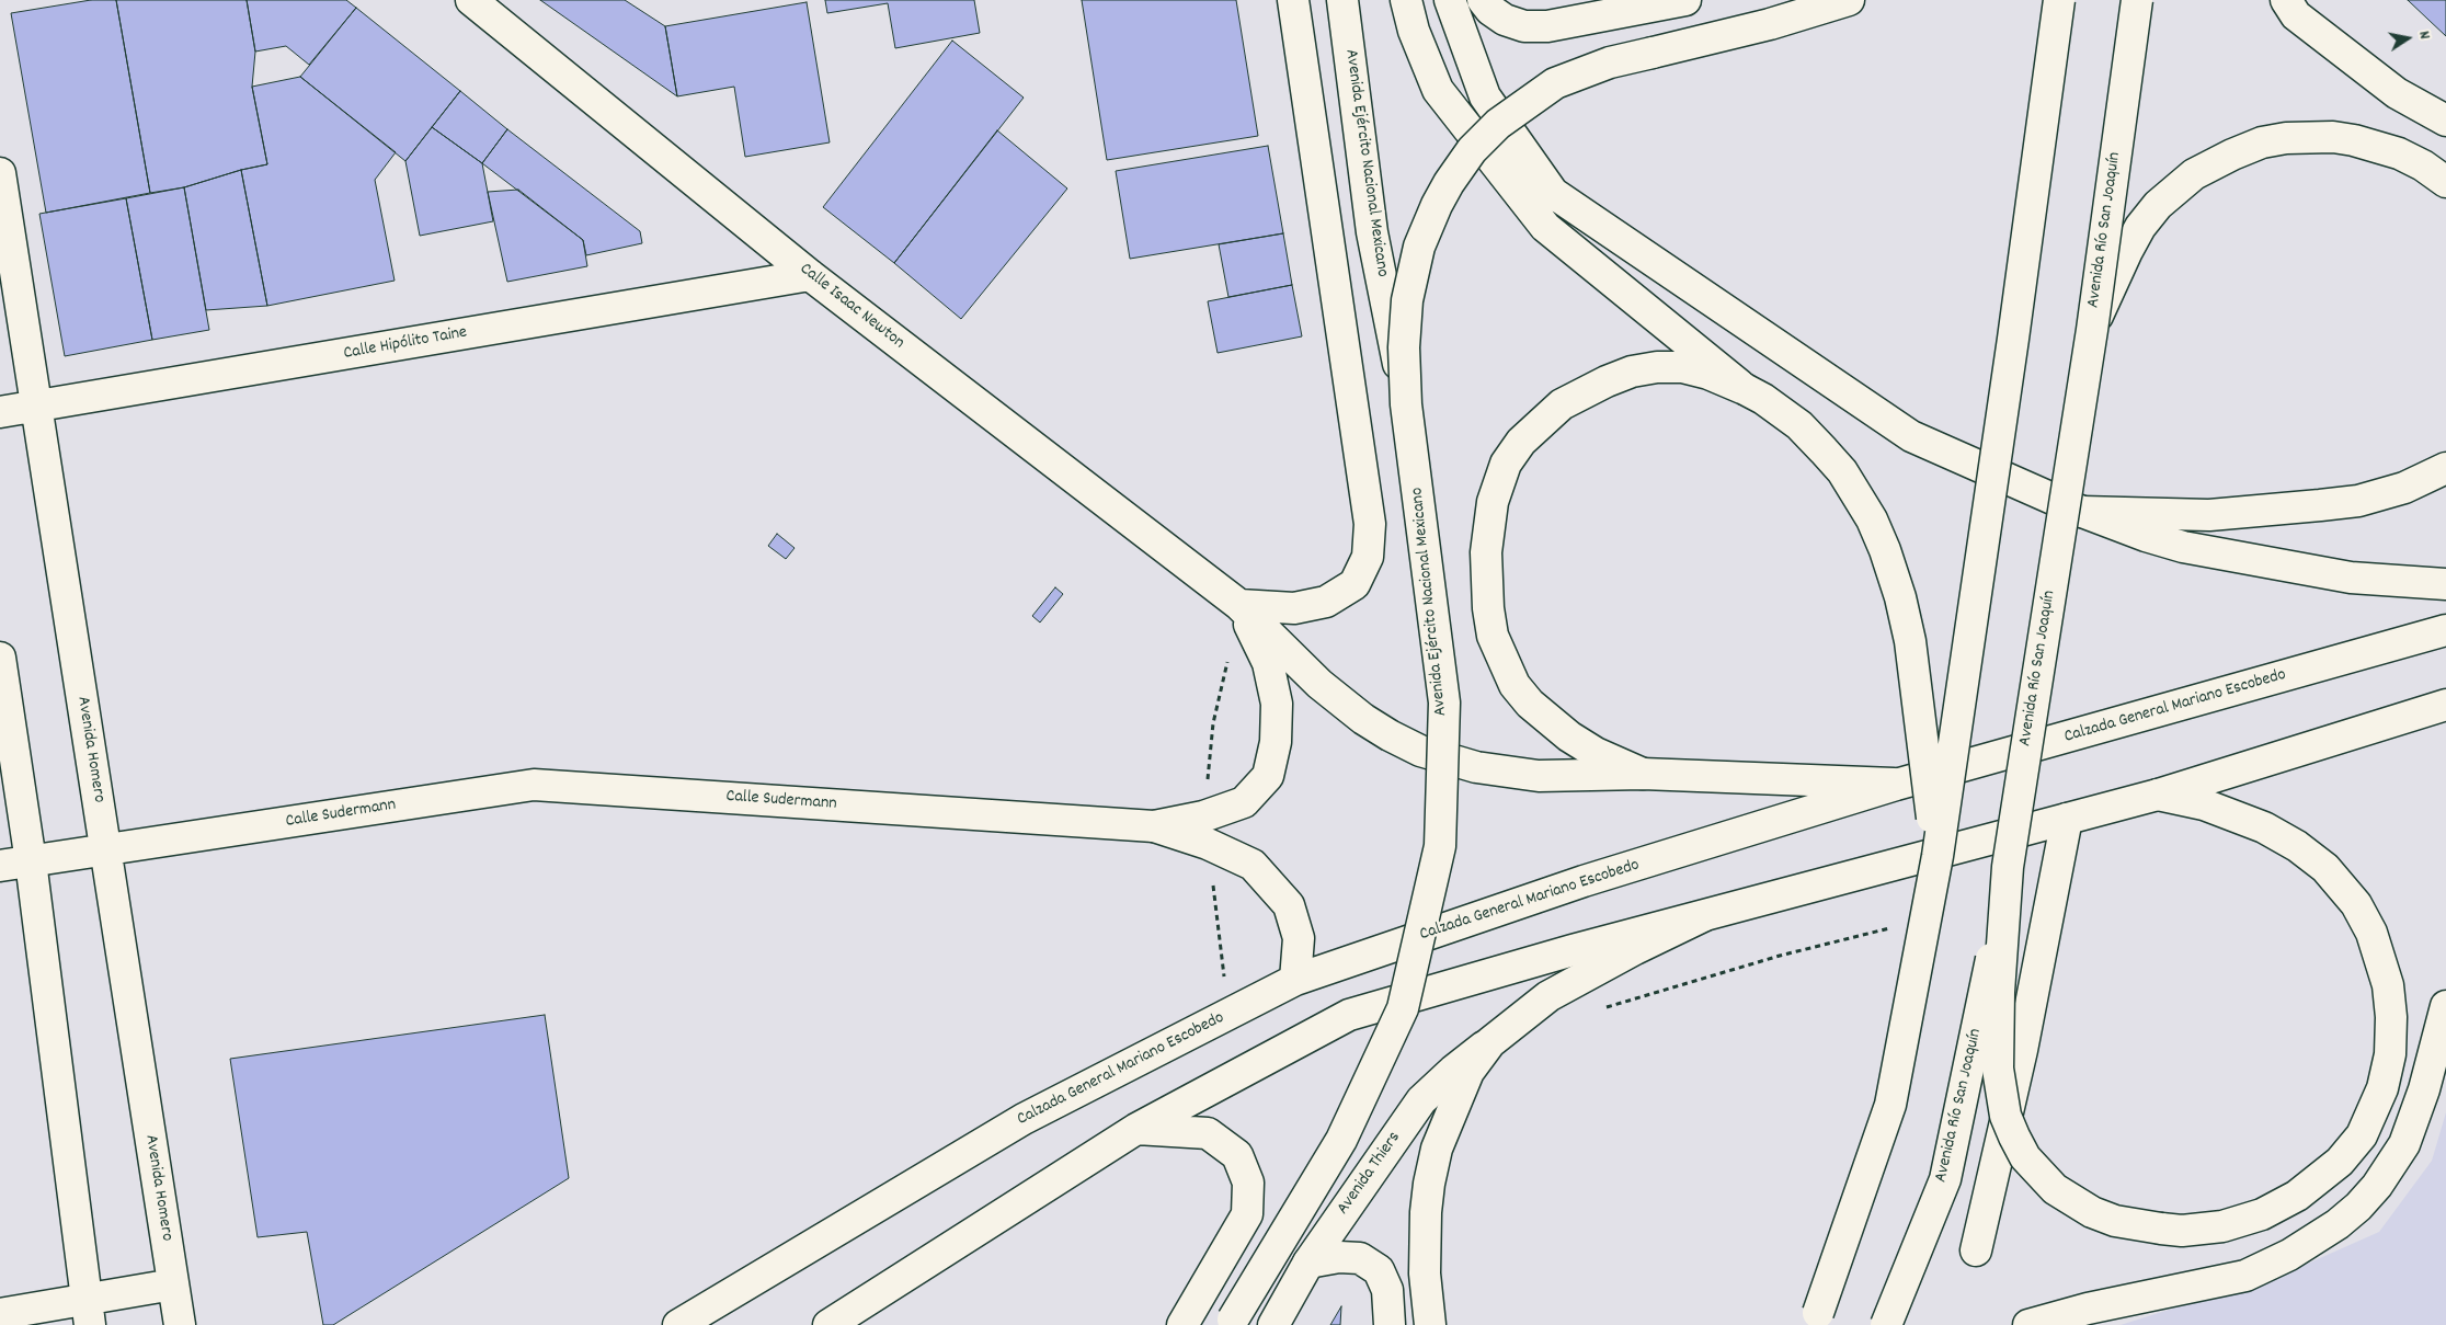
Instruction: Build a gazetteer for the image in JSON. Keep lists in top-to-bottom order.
{
  "streets": {
    "main road": [
      "Avenida Ejército Nacional Mexicano",
      "Avenida Río San Joaquín",
      "Calle Isaac Newton",
      "Calle Hipólito Taine",
      "Calzada General Mariano Escobedo",
      "Avenida Homero",
      "Calle Sudermann",
      "Avenida Thiers"
    ]
  },
  "crossings": [
    ["Calle Isaac Newton", "Calle Hipólito Taine"],
    ["Calle Isaac Newton", "Calzada General Mariano Escobedo"],
    ["Calle Hipólito Taine", "Avenida Homero"],
    ["Calzada General Mariano Escobedo", "Calle Sudermann"],
    ["Avenida Homero", "Calle Sudermann"]
  ],
  "north": "right"
}
